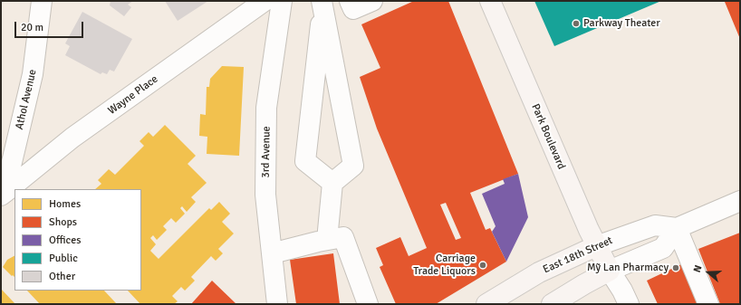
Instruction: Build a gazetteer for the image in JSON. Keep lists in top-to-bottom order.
{
  "streets": {
    "main road": ["Park Boulevard", "East 18th Street"],
    "street": ["Wayne Place", "Athol Avenue", "3rd Avenue"]
  },
  "crossings": [
    ["Wayne Place", "Athol Avenue"],
    ["Park Boulevard", "East 18th Street"]
  ],
  "places": ["Parkway Theater", "Carriage Trade Liquors", "Mỹ Lan Pharmacy"],
  "legend": [
    "Homes",
    "Shops",
    "Offices",
    "Public",
    "Other"
  ],
  "scale_bar": "20 m",
  "north": "left"
}
